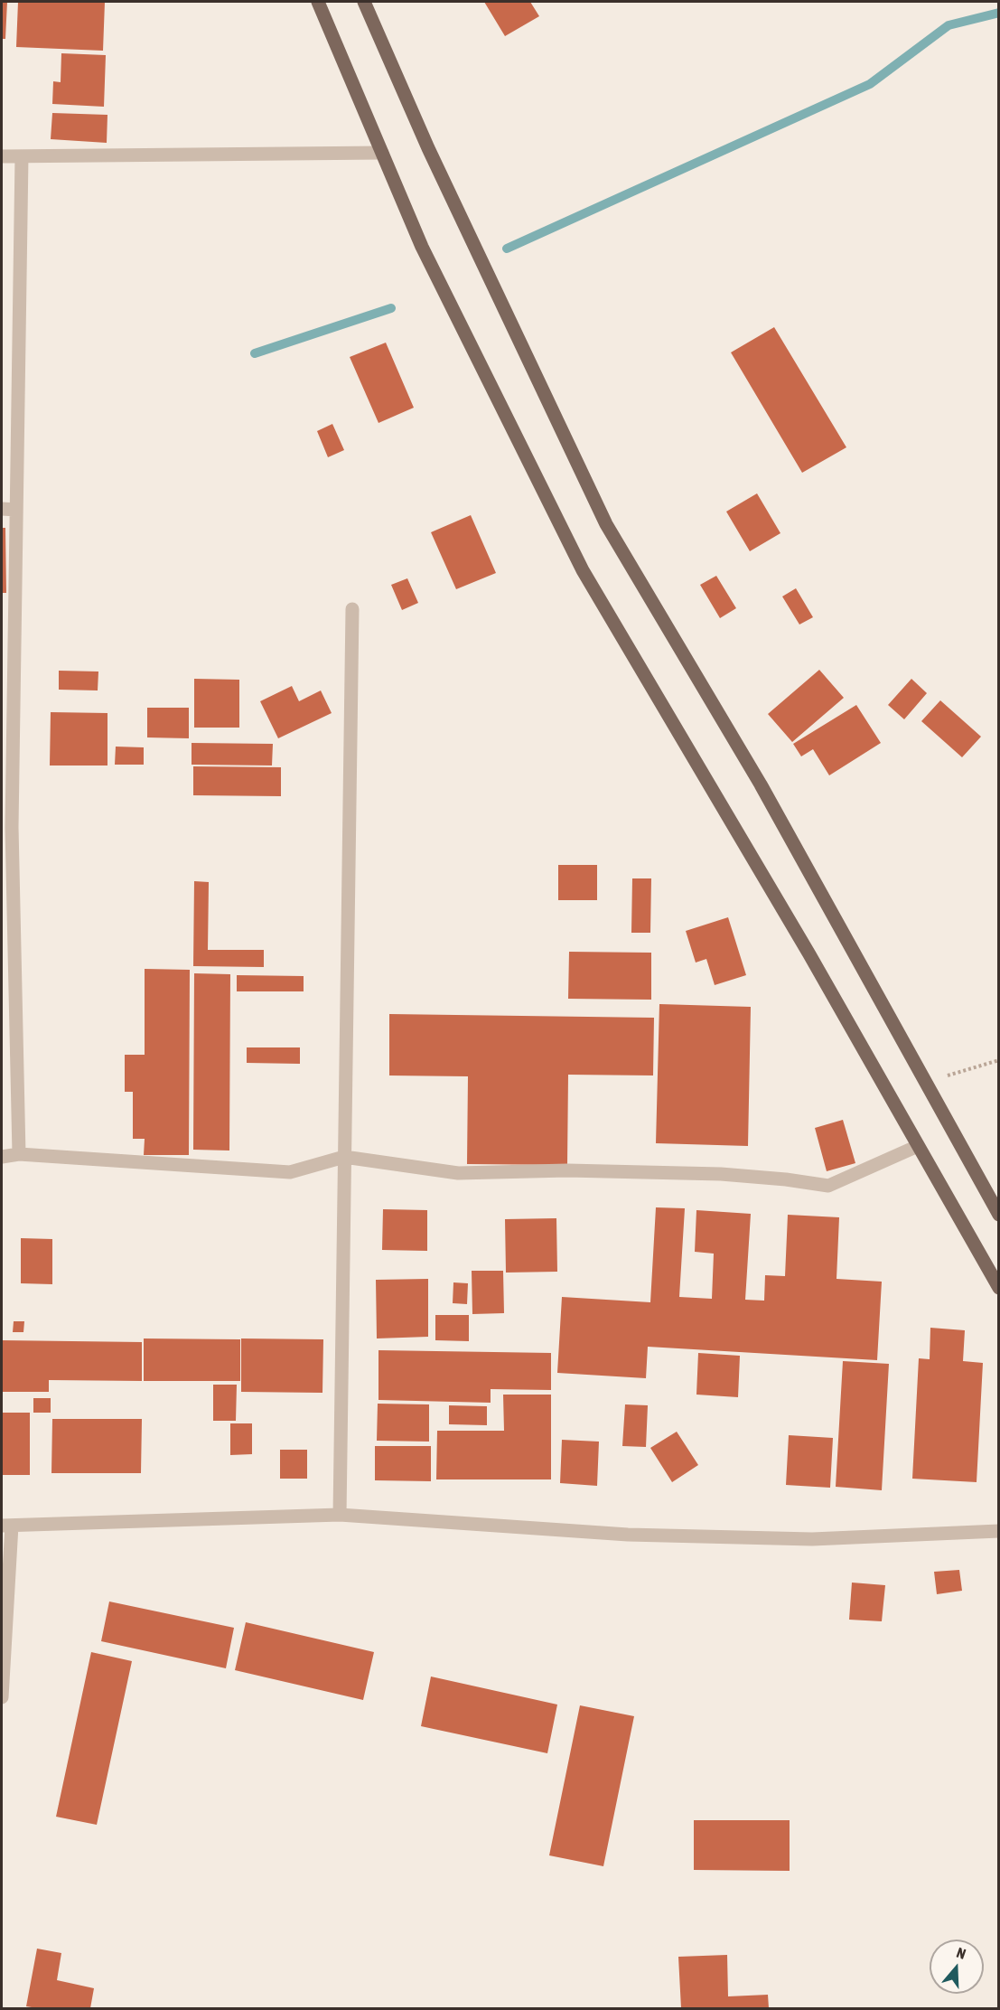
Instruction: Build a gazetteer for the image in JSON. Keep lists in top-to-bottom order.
{
  "north": "top"
}
